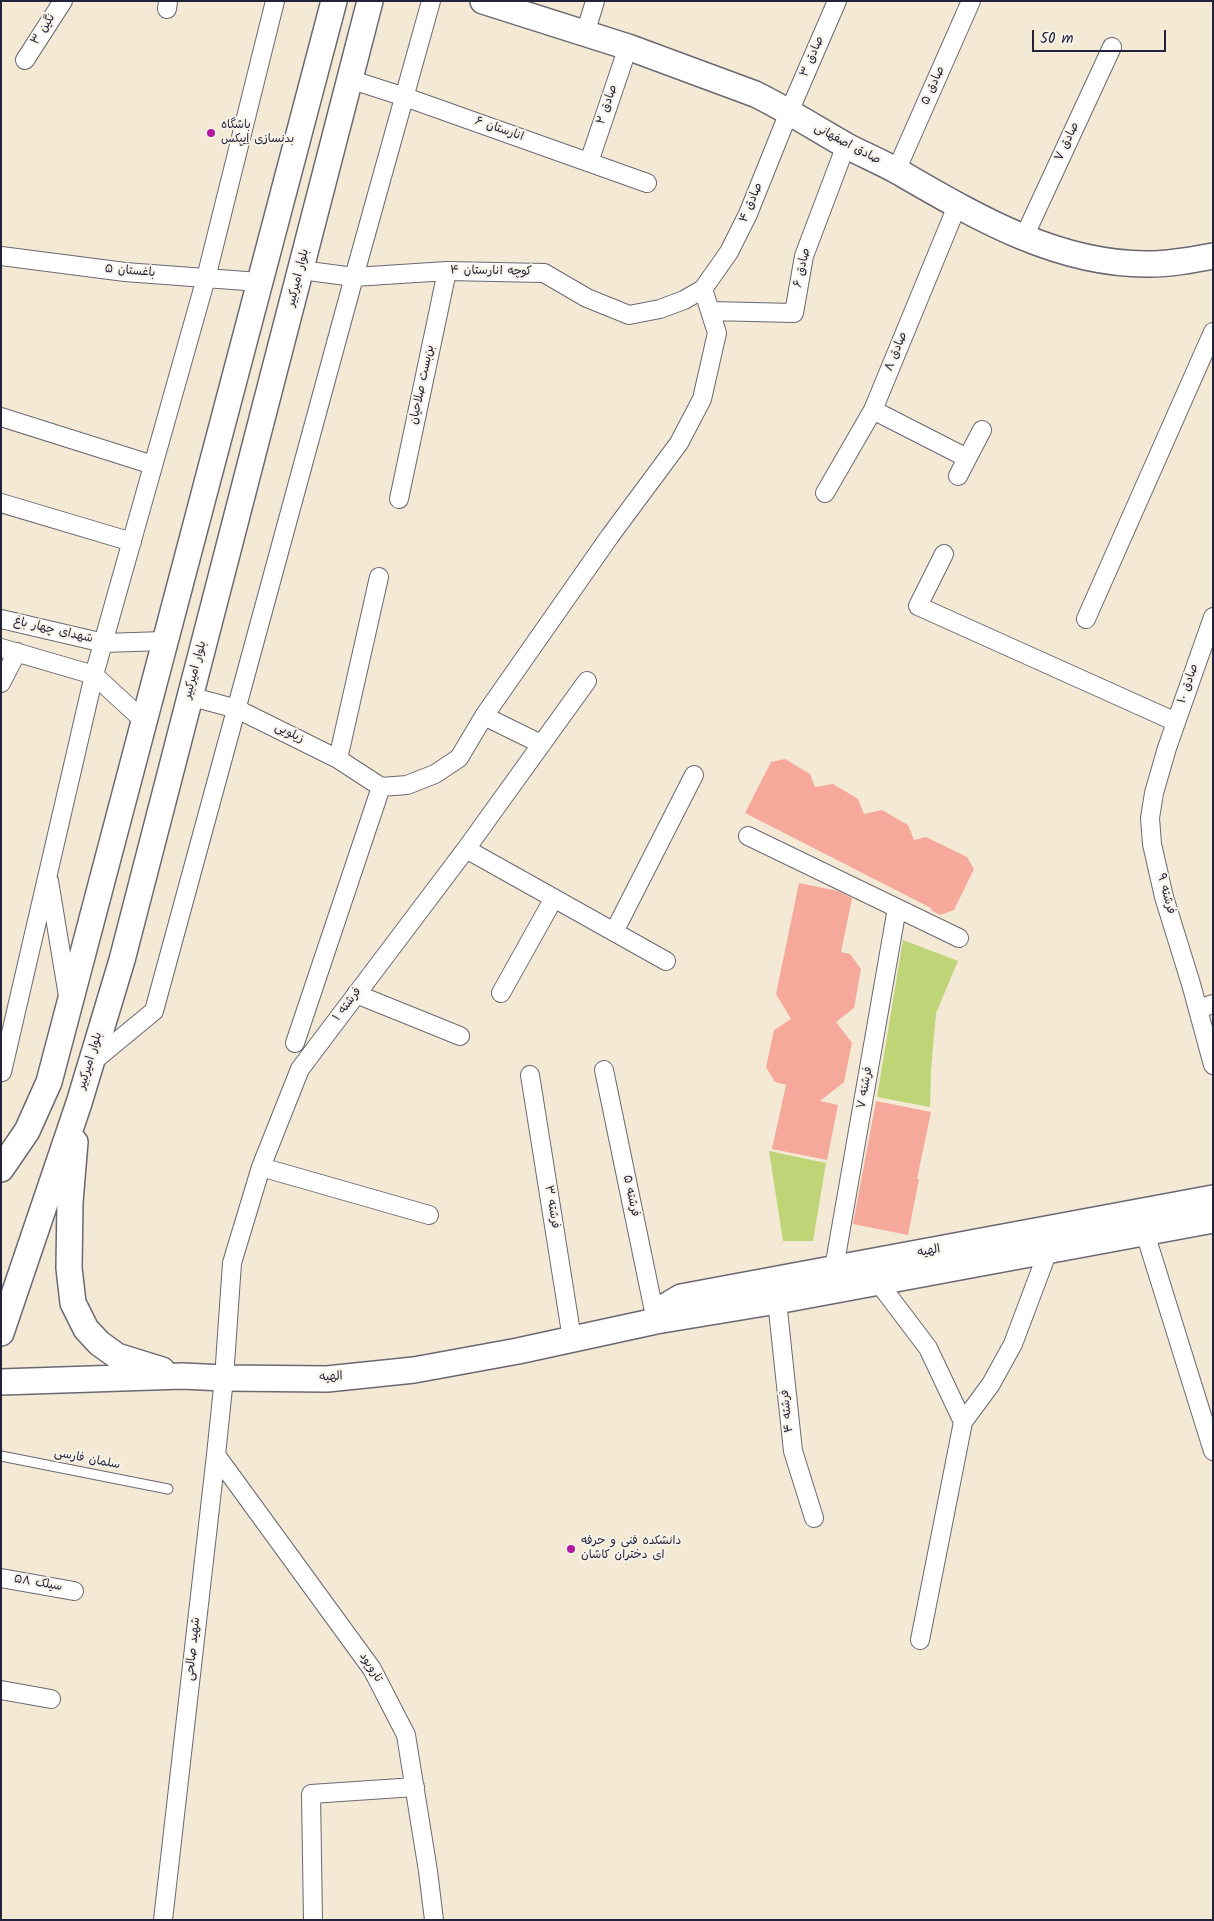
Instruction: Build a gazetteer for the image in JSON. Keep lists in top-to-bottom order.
{
  "streets": {
    "main road": ["صادق اصفهانی", "بلوار امیرکبیر", "الهیه"],
    "street": [
      "نگین ۳",
      "صادق ۳",
      "صادق ۵",
      "صادق ۲",
      "انارستان ۶",
      "صادق ۷",
      "صادق ۴",
      "صادق ۶",
      "باغستان ۵",
      "کوچه انارستان ۴",
      "صادق ۸",
      "بن‌بست صلاحیان",
      "شهدای چهار باغ",
      "صادق ۱۰",
      "زیلویی",
      "فرشته ۹",
      "فرشته ۱",
      "فرشته ۷",
      "فرشته ۵",
      "فرشته ۳",
      "فرشته ۴",
      "سیلک ۵۸",
      "شهید صالحی",
      "تاروپود"
    ],
    "lane": ["سلمان فارسی"]
  },
  "crossings": [
    ["صادق ۳", "صادق اصفهانی"],
    ["صادق ۳", "صادق ۴"],
    ["صادق ۵", "صادق اصفهانی"],
    ["صادق ۲", "انارستان ۶"],
    ["صادق ۲", "صادق اصفهانی"],
    ["انارستان ۶", "بلوار امیرکبیر"],
    ["صادق ۷", "صادق اصفهانی"],
    ["صادق اصفهانی", "صادق ۴"],
    ["صادق اصفهانی", "صادق ۶"],
    ["صادق اصفهانی", "صادق ۸"],
    ["صادق ۴", "کوچه انارستان ۴"],
    ["کوچه انارستان ۴", "بلوار امیرکبیر"],
    ["کوچه انارستان ۴", "بن‌بست صلاحیان"],
    ["بلوار امیرکبیر", "زیلویی"],
    ["صادق ۱۰", "فرشته ۹"],
    ["فرشته ۱", "الهیه"],
    ["فرشته ۱", "شهید صالحی"],
    ["فرشته ۷", "الهیه"],
    ["فرشته ۵", "الهیه"],
    ["فرشته ۳", "الهیه"],
    ["الهیه", "فرشته ۴"],
    ["الهیه", "شهید صالحی"],
    ["شهید صالحی", "تاروپود"]
  ],
  "places": ["باشگاه بدنسازی اِیپکس", "دانشکده فنی و حرفه ای دختران کاشان"],
  "scale_bar": "50 m"
}
